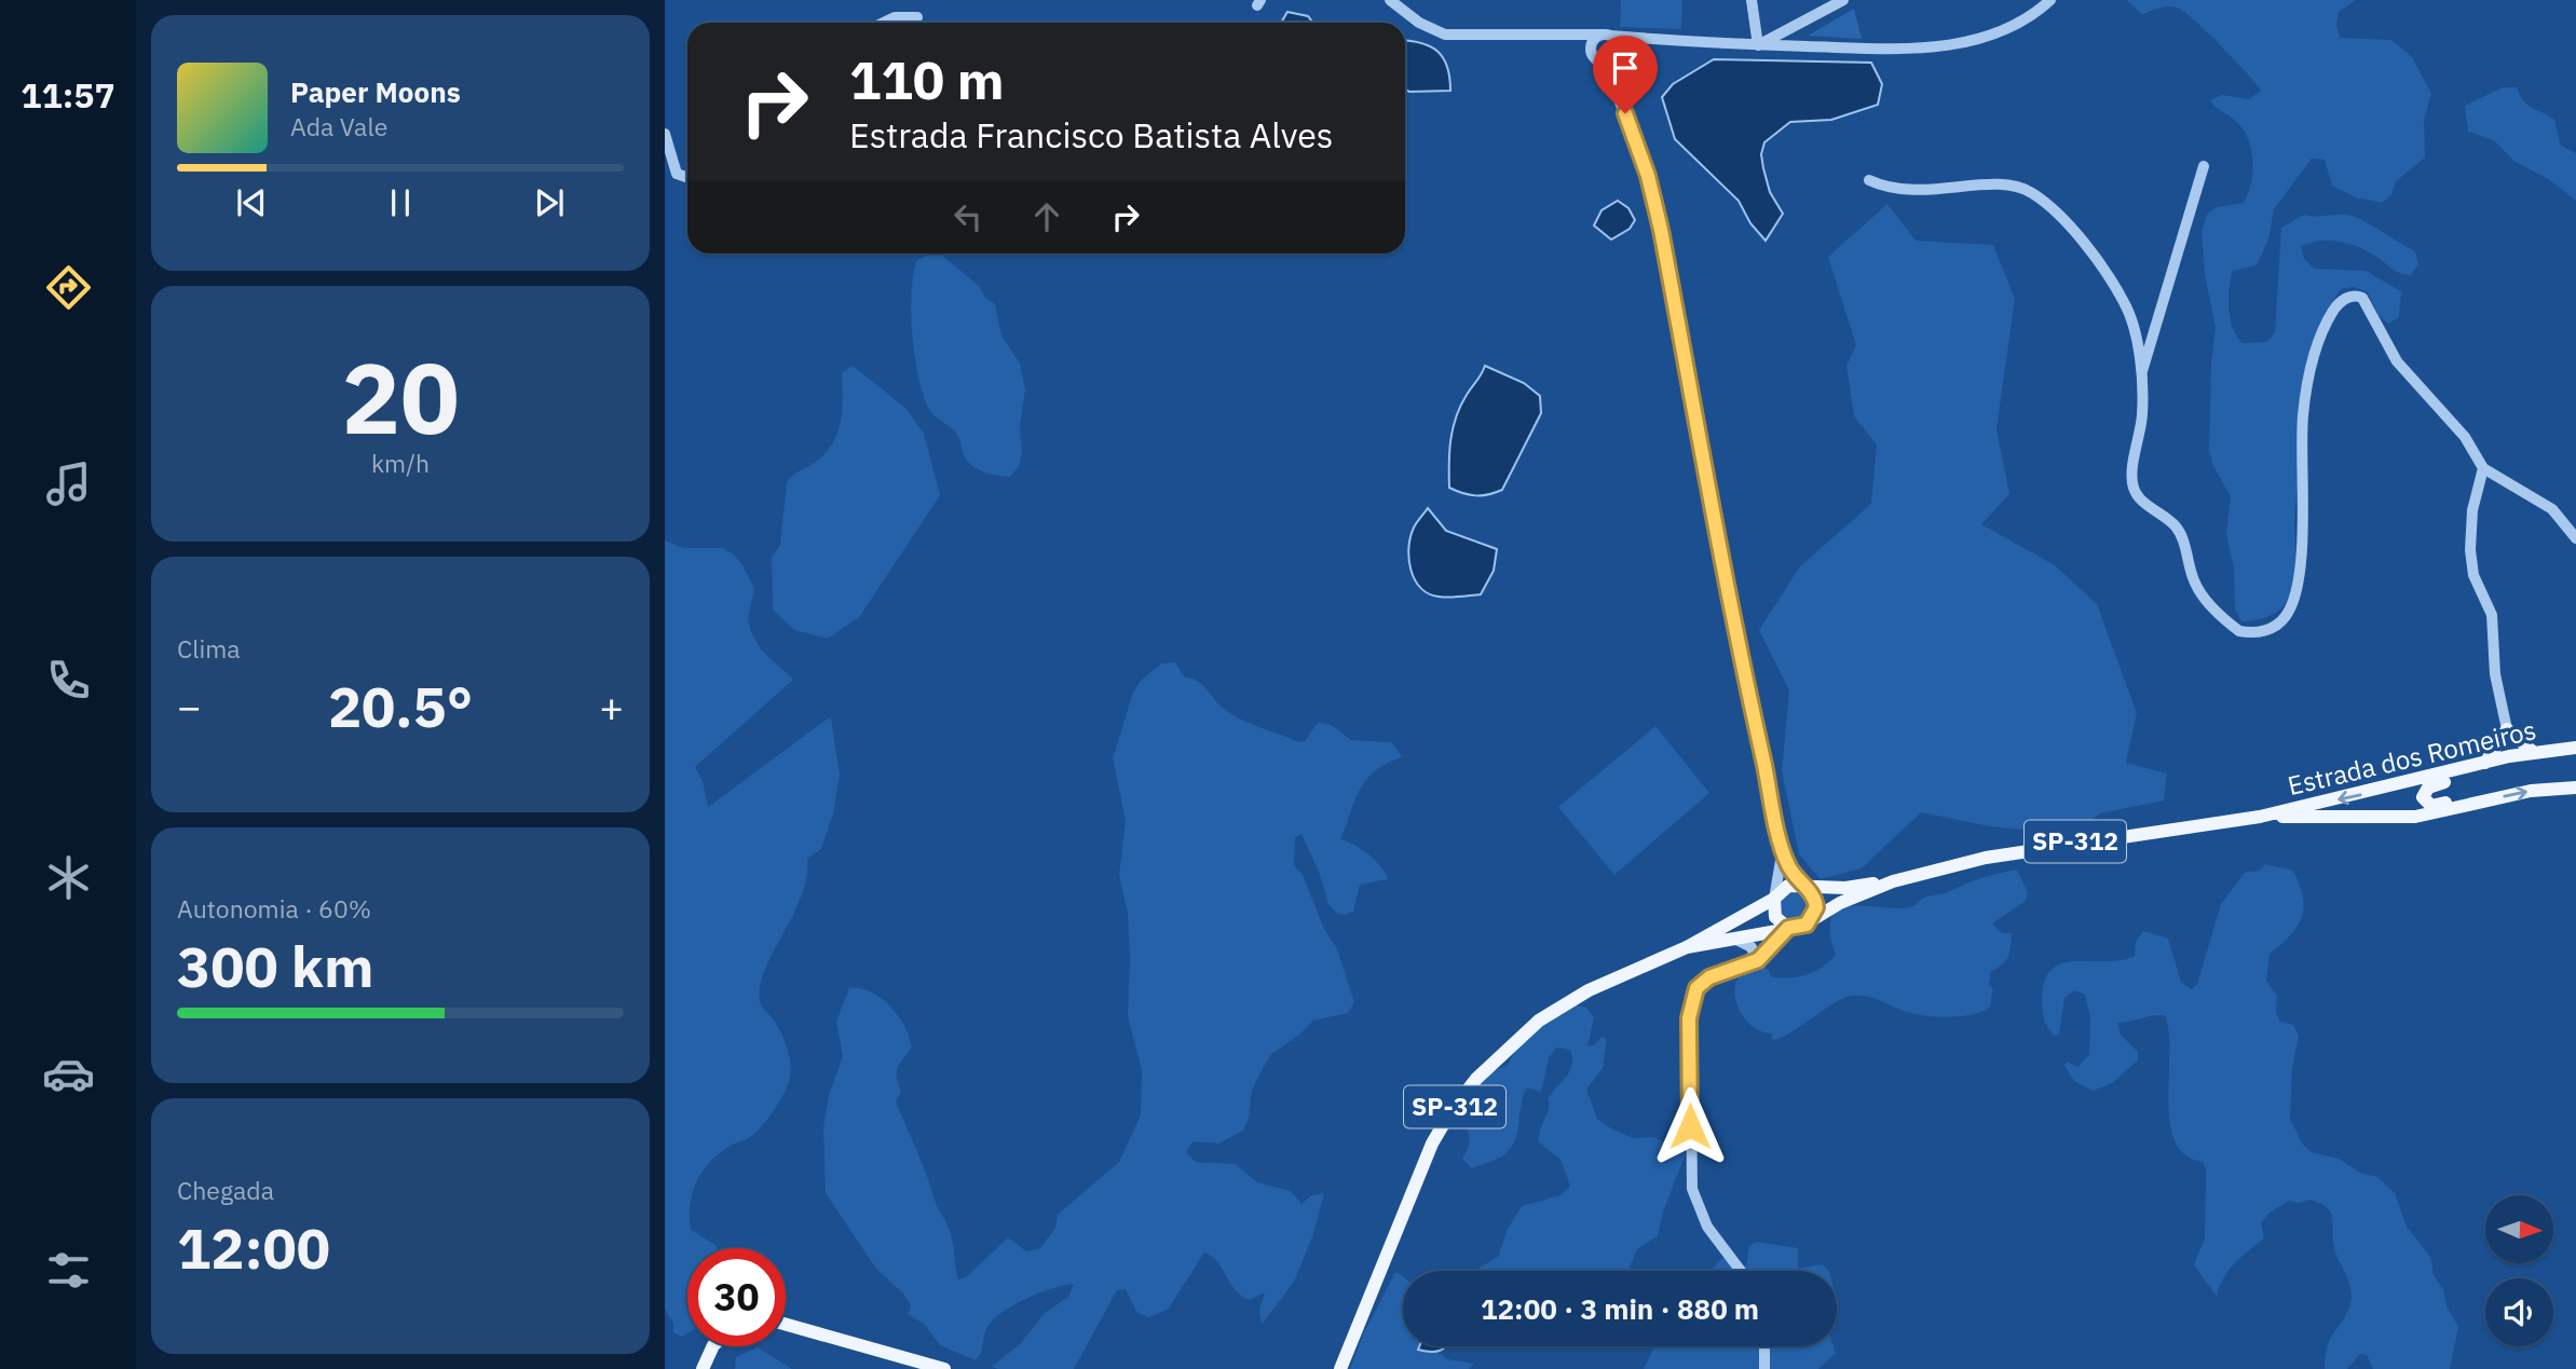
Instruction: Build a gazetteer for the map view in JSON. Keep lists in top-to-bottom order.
{
  "streets": {
    "main road": ["Estrada dos Romeiros", "SP-312"]
  },
  "north": "right",
  "page": {
    "tabs": "11:57",
    "turn": ["110 m", "Estrada Francisco Batista Alves"],
    "song": ["Paper Moons", "Ada Vale"],
    "tile": [
      ["20", "km/h"],
      "Clima",
      ["Autonomia · 60%", "300 km"],
      ["Chegada", "12:00"]
    ],
    "heat": ["−", "20.5°", "+"],
    "limit": "30",
    "trip": "12:00 · 3 min · 880 m"
  }
}
